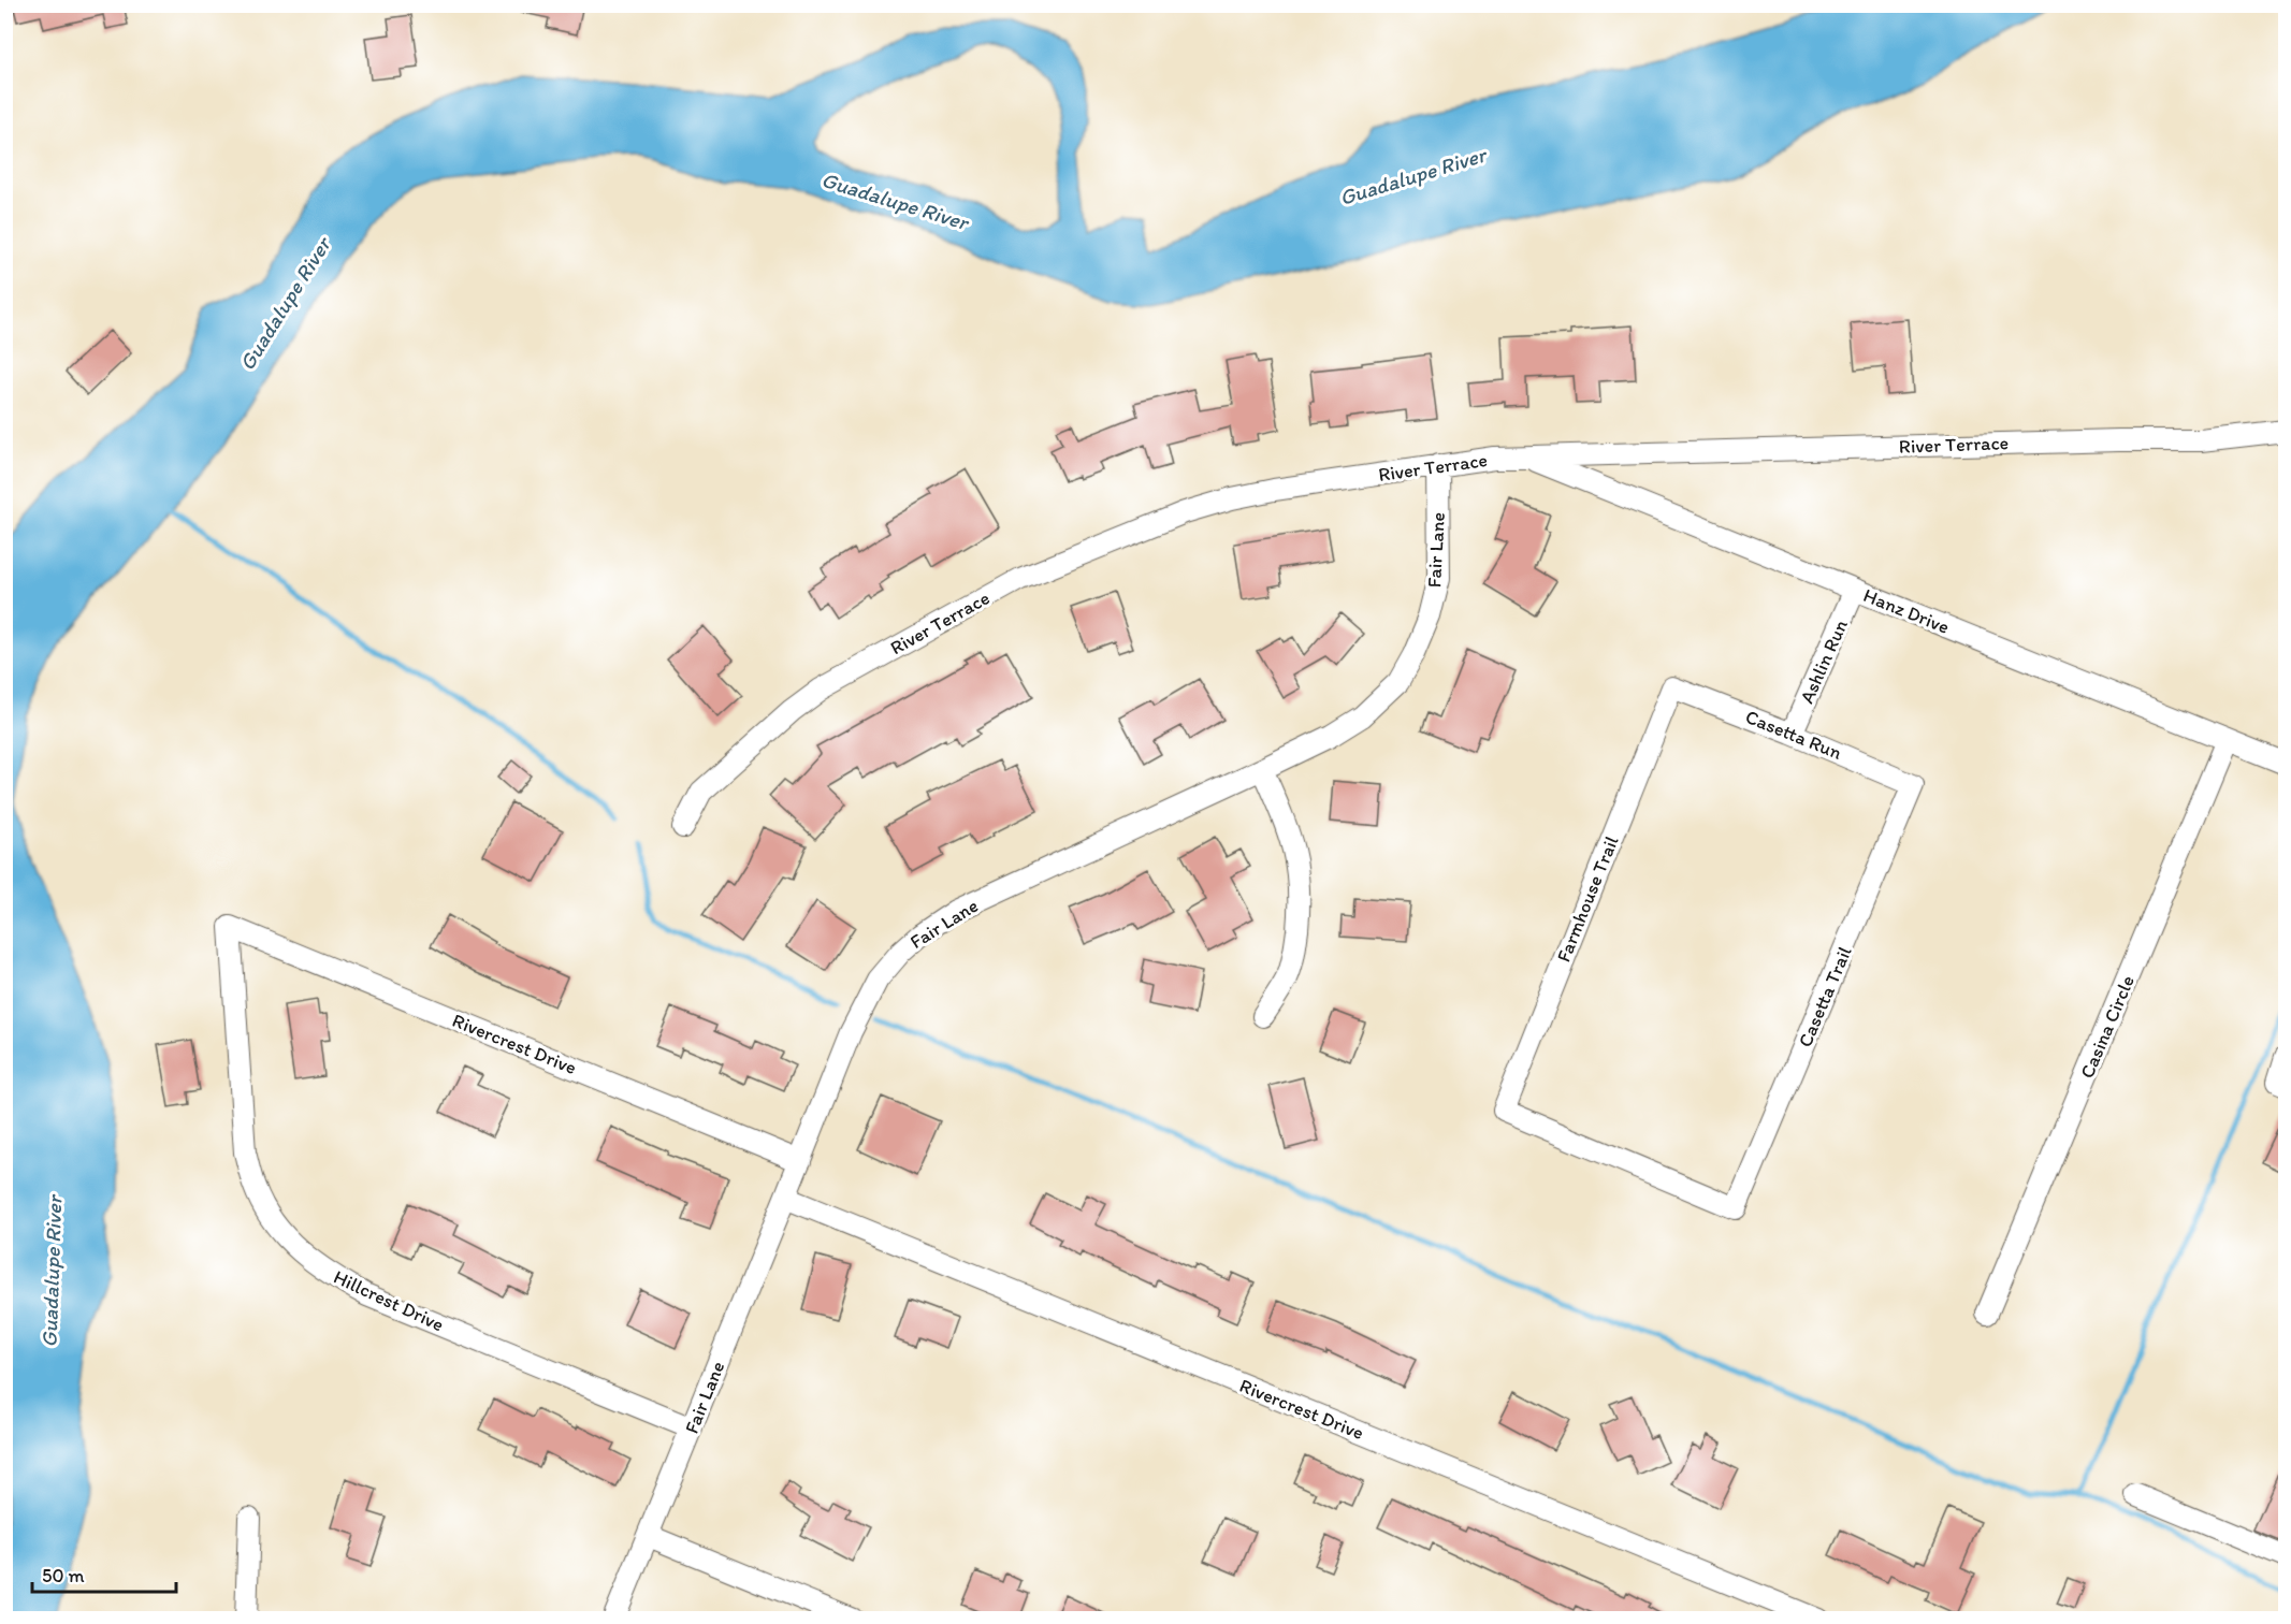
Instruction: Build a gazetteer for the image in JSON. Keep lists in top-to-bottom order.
{
  "streets": {
    "street": [
      "River Terrace",
      "Fair Lane",
      "Hanz Drive",
      "Ashlin Run",
      "Casetta Run",
      "Farmhouse Trail",
      "Casetta Trail",
      "Casina Circle",
      "Rivercrest Drive",
      "Hillcrest Drive"
    ]
  },
  "crossings": [
    ["River Terrace", "Fair Lane"],
    ["River Terrace", "Hanz Drive"],
    ["Fair Lane", "Rivercrest Drive"],
    ["Fair Lane", "Hillcrest Drive"],
    ["Hanz Drive", "Ashlin Run"],
    ["Hanz Drive", "Casina Circle"],
    ["Ashlin Run", "Casetta Run"],
    ["Casetta Run", "Farmhouse Trail"],
    ["Casetta Run", "Casetta Trail"],
    ["Farmhouse Trail", "Casetta Trail"],
    ["Rivercrest Drive", "Hillcrest Drive"]
  ],
  "water": ["Guadalupe River"],
  "scale_bar": "50 m"
}
